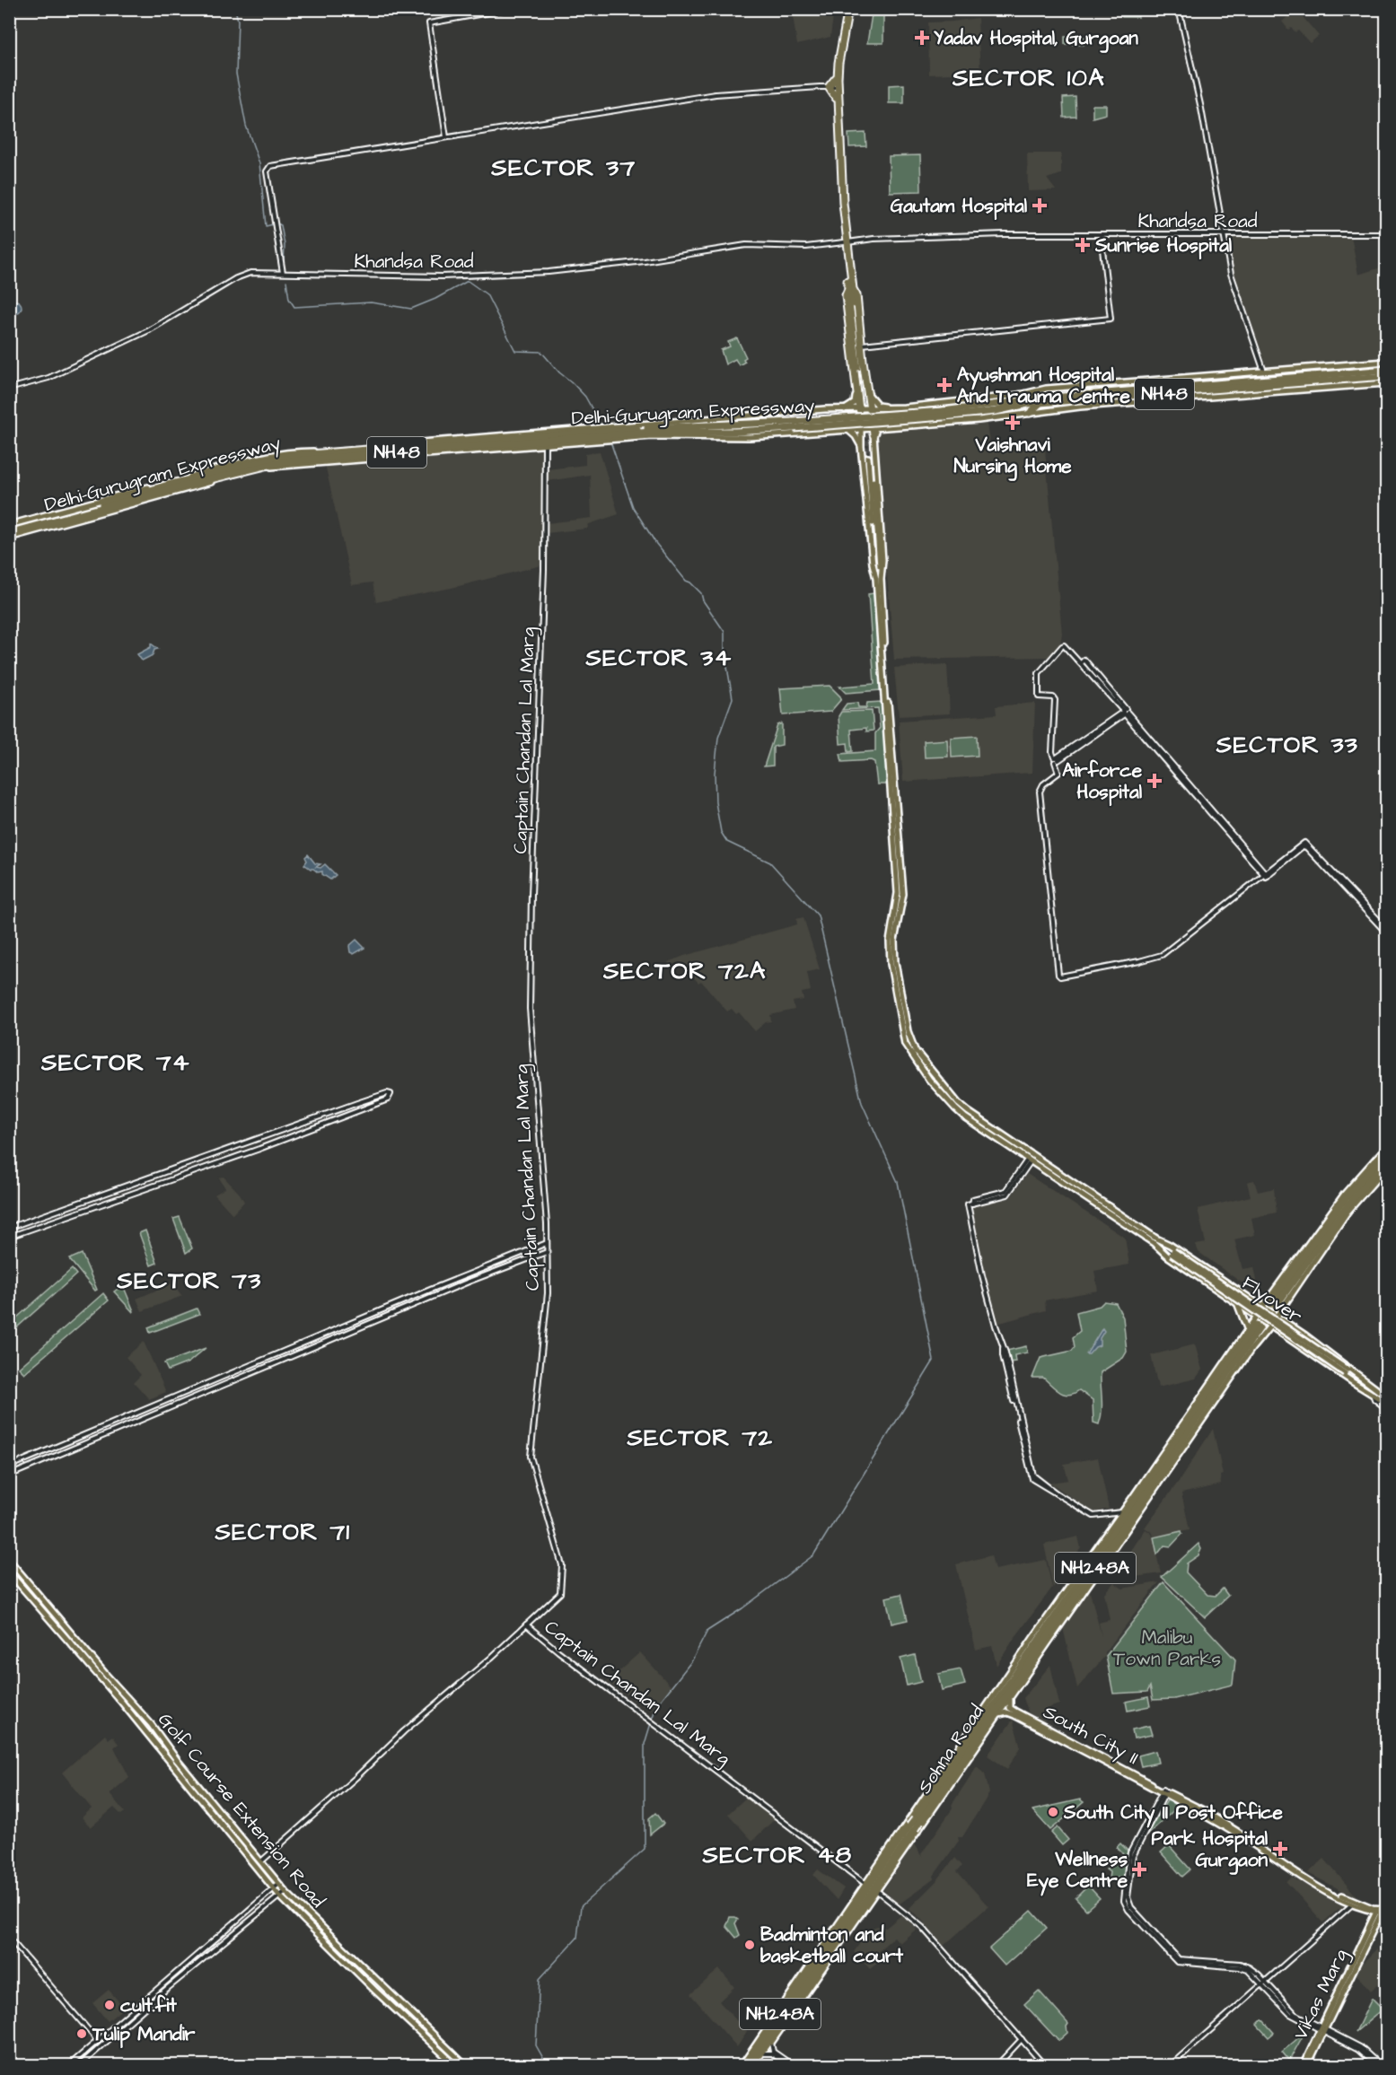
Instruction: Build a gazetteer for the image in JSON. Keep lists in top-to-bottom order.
{
  "streets": {
    "highway": [
      "NH48",
      "Delhi-Gurugram Expressway",
      "NH248A",
      "Sohna Road"
    ],
    "main road": [
      "Flyover",
      "South City II",
      "Golf Course Extension Road",
      "Vikas Marg"
    ],
    "street": ["Khandsa Road", "Captain Chandan Lal Marg"]
  },
  "crossings": [
    ["NH248A", "Sohna Road"]
  ],
  "districts": [
    "SECTOR 10A",
    "SECTOR 37",
    "SECTOR 34",
    "SECTOR 33",
    "SECTOR 72A",
    "SECTOR 74",
    "SECTOR 73",
    "SECTOR 72",
    "SECTOR 71",
    "SECTOR 48"
  ],
  "parks": ["Malibu Town Parks"],
  "places": {
    "health": [
      "Yadav Hospital, Gurgoan",
      "Gautam Hospital",
      "Sunrise Hospital",
      "Ayushman Hospital And Trauma Centre",
      "Vaishnavi Nursing Home",
      "Airforce Hospital",
      "Park Hospital Gurgaon",
      "Wellness Eye Centre"
    ],
    "other": [
      "South City II Post Office",
      "Badminton and basketball court",
      "cult.fit",
      "Tulip Mandir"
    ]
  }
}
